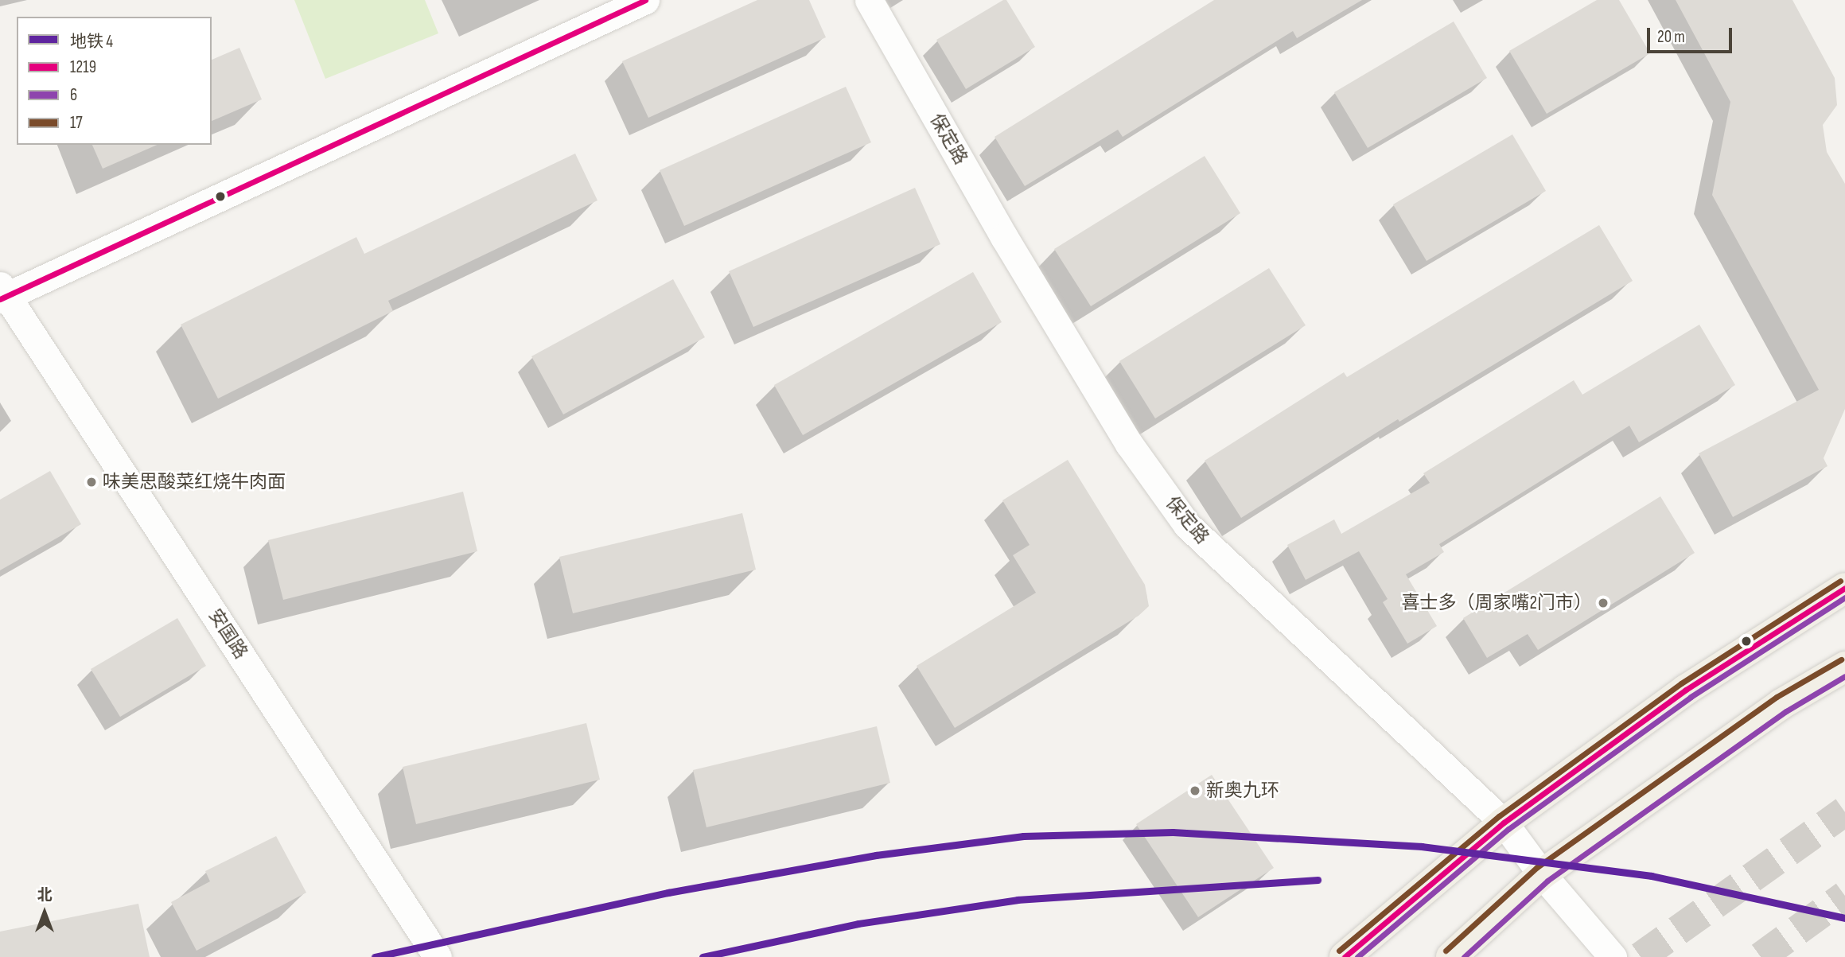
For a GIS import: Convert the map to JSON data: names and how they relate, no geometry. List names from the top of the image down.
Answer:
{
  "streets": {
    "street": ["保定路", "安国路"]
  },
  "places": ["味美思酸菜红烧牛肉面", "喜士多（周家嘴2门市）", "新奥九环"],
  "lines": [
    "transit line 1219",
    "transit line 17",
    "transit line 6",
    "metro line 4"
  ],
  "legend": [
    "地铁 4",
    "1219",
    "6",
    "17"
  ],
  "scale_bar": "20 m",
  "north": "top"
}
